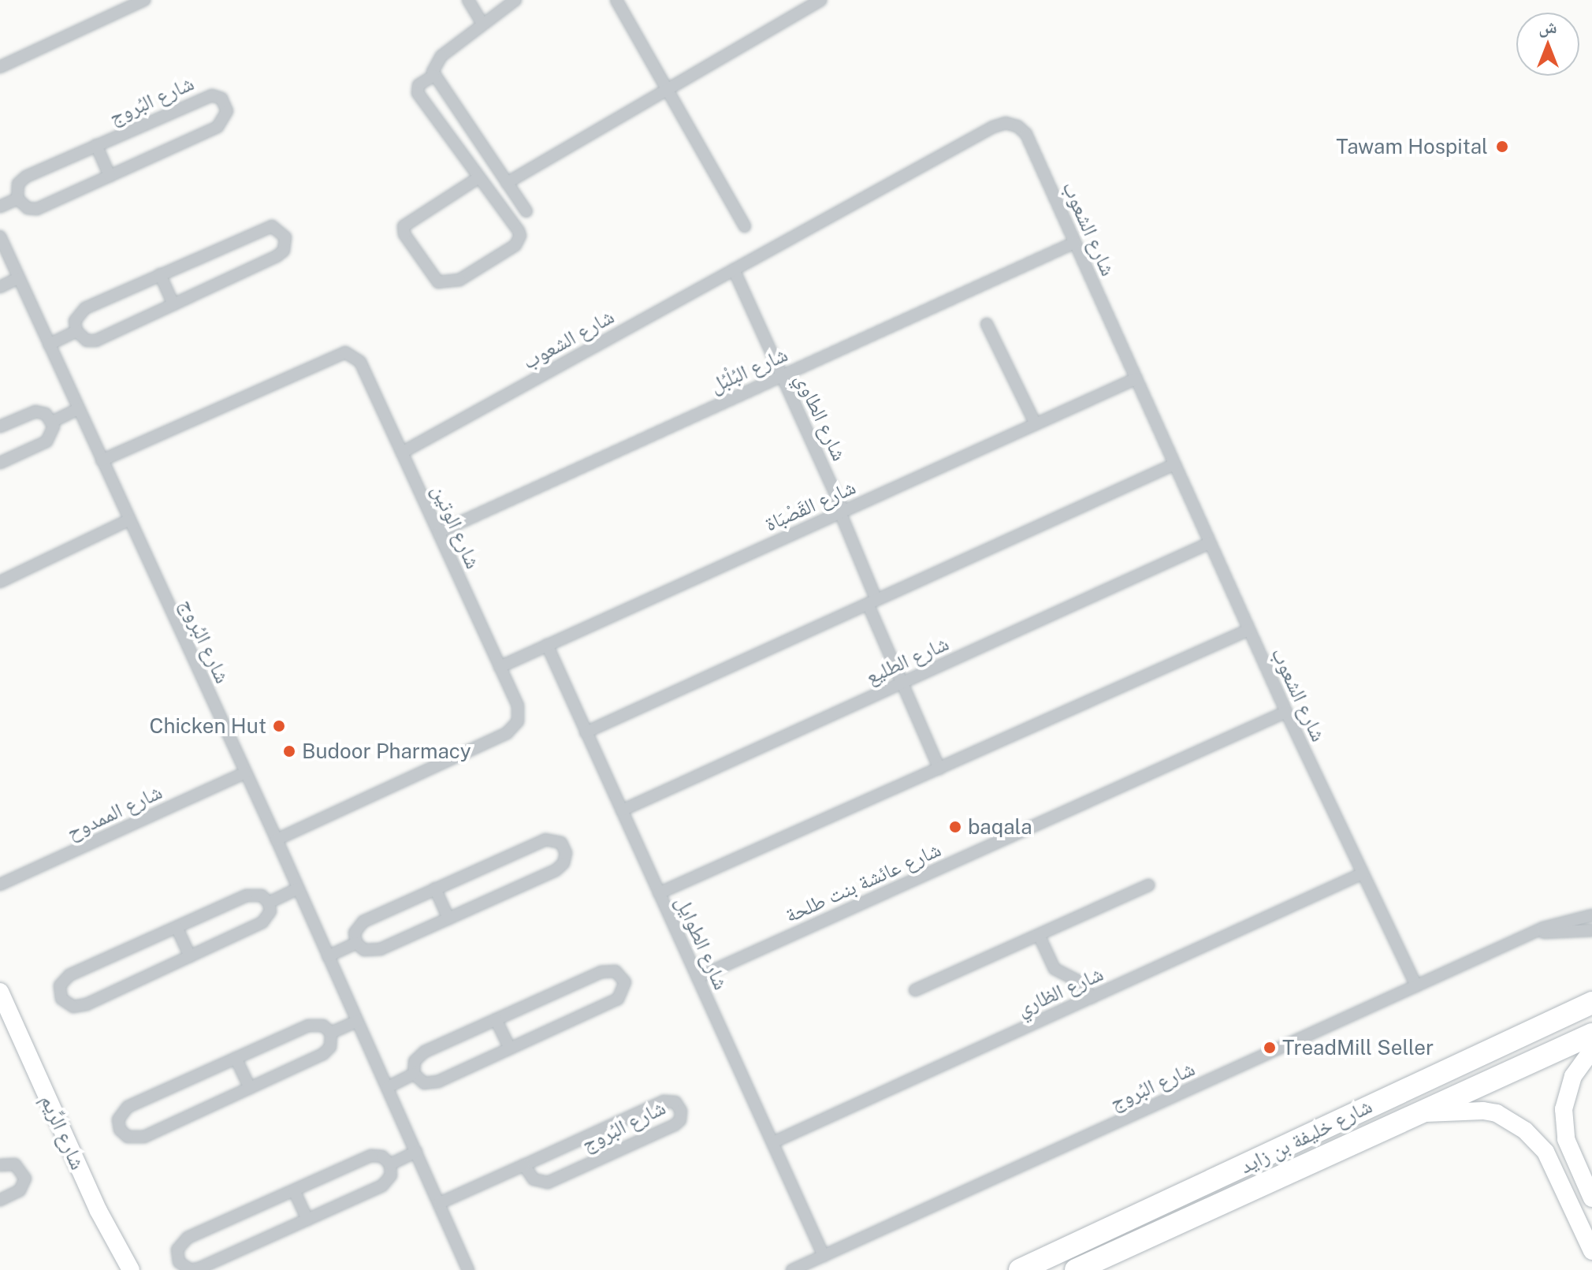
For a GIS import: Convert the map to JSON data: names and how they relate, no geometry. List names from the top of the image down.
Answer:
{
  "streets": {
    "highway": ["شارع خليفة بن زايد"],
    "street": [
      "شارع البُروج",
      "شارع الشعوب",
      "شارع البُلْبُل",
      "شارع الطاوي",
      "شارع القَصْبَاة",
      "شارع الوتين",
      "شارع الطليع",
      "شارع الممدوح",
      "شارع عائشة بنت طلحة",
      "شارع الطوايل",
      "شارع الظاري",
      "شارع الرِّيم"
    ]
  },
  "crossings": [
    ["شارع البُروج", "شارع الشعوب"],
    ["شارع البُروج", "شارع الوتين"],
    ["شارع البُروج", "شارع الممدوح"],
    ["شارع البُروج", "شارع الطوايل"],
    ["شارع الشعوب", "شارع البُلْبُل"],
    ["شارع الشعوب", "شارع الطاوي"],
    ["شارع الشعوب", "شارع القَصْبَاة"],
    ["شارع الشعوب", "شارع الوتين"],
    ["شارع الشعوب", "شارع الطليع"],
    ["شارع الشعوب", "شارع عائشة بنت طلحة"],
    ["شارع الشعوب", "شارع الظاري"],
    ["شارع البُلْبُل", "شارع الطاوي"],
    ["شارع البُلْبُل", "شارع الوتين"],
    ["شارع الطاوي", "شارع القَصْبَاة"],
    ["شارع الطاوي", "شارع الطليع"],
    ["شارع القَصْبَاة", "شارع الوتين"],
    ["شارع القَصْبَاة", "شارع الطوايل"],
    ["شارع الطليع", "شارع الطوايل"],
    ["شارع عائشة بنت طلحة", "شارع الطوايل"],
    ["شارع الطوايل", "شارع الظاري"]
  ],
  "places": [
    "Tawam Hospital",
    "Chicken Hut",
    "Budoor Pharmacy",
    "baqala",
    "TreadMill Seller"
  ],
  "north": "top"
}
